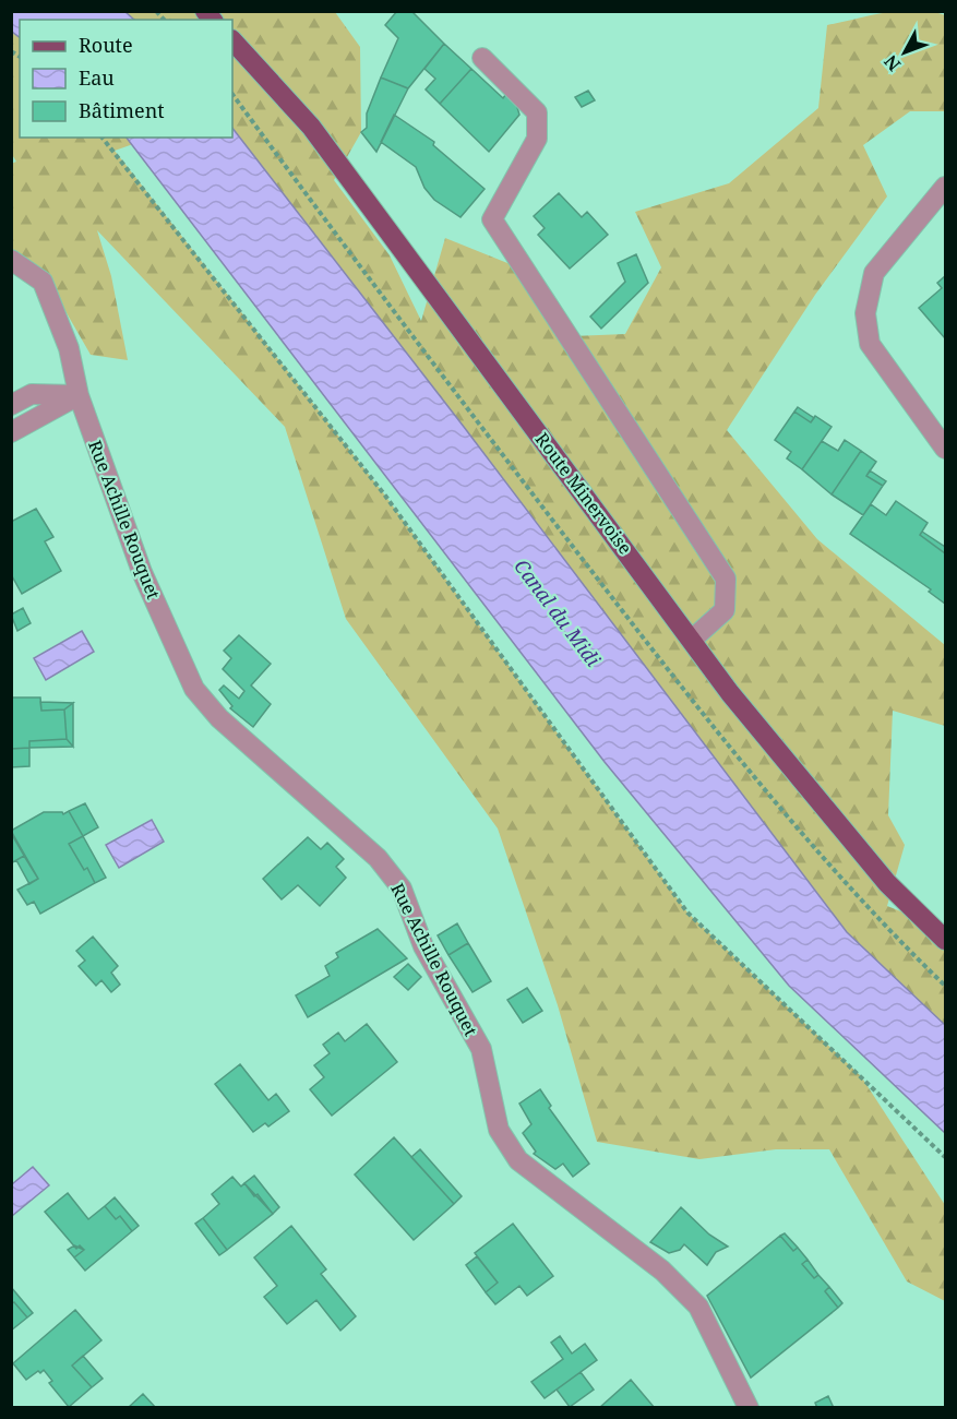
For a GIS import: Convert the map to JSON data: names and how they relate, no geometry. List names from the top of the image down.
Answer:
{
  "streets": {
    "main road": ["Route Minervoise"],
    "street": ["Rue Achille Rouquet"]
  },
  "water": ["Canal du Midi"],
  "legend": ["Route", "Eau", "Bâtiment"],
  "north": "bottom left"
}
